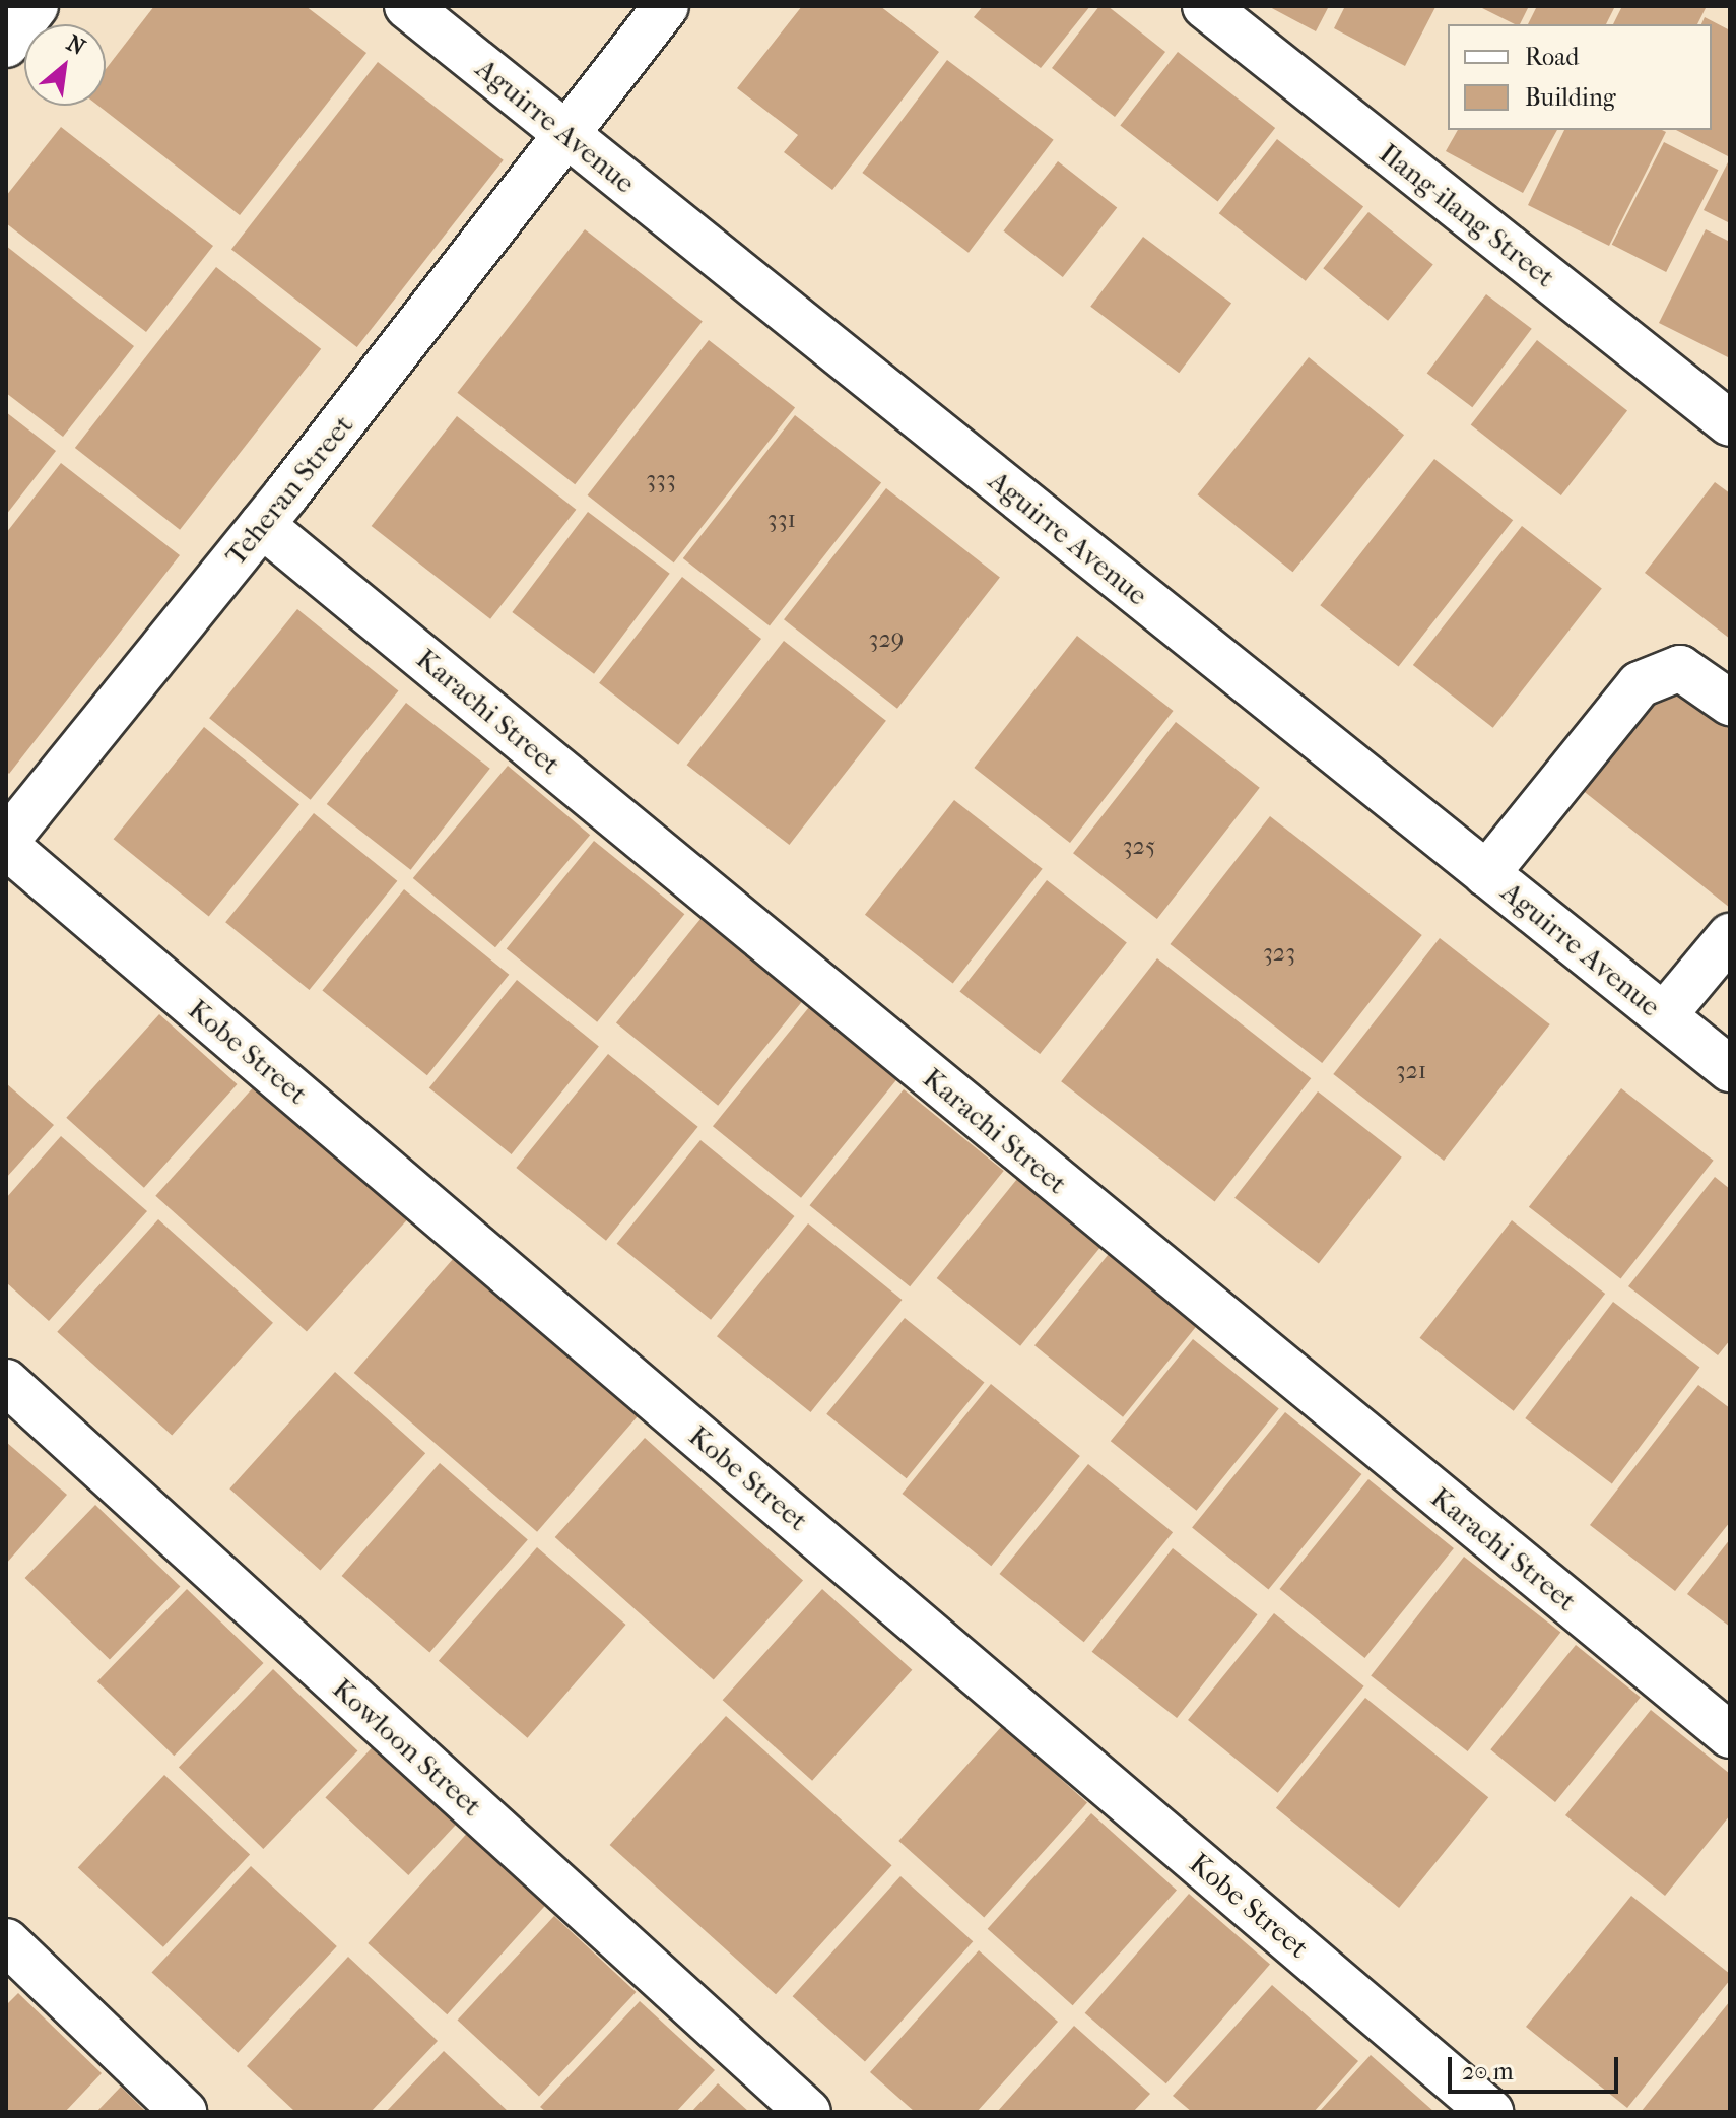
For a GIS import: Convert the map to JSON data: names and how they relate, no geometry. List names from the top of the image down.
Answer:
{
  "streets": {
    "street": [
      "Aguirre Avenue",
      "Ilang-ilang Street",
      "Teheran Street",
      "Karachi Street",
      "Kobe Street",
      "Kowloon Street"
    ]
  },
  "crossings": [
    ["Aguirre Avenue", "Teheran Street"],
    ["Teheran Street", "Karachi Street"],
    ["Teheran Street", "Kobe Street"]
  ],
  "house_numbers": [
    "333",
    "331",
    "329",
    "325",
    "323",
    "321"
  ],
  "legend": ["Road", "Building"],
  "scale_bar": "20 m",
  "north": "top right"
}
